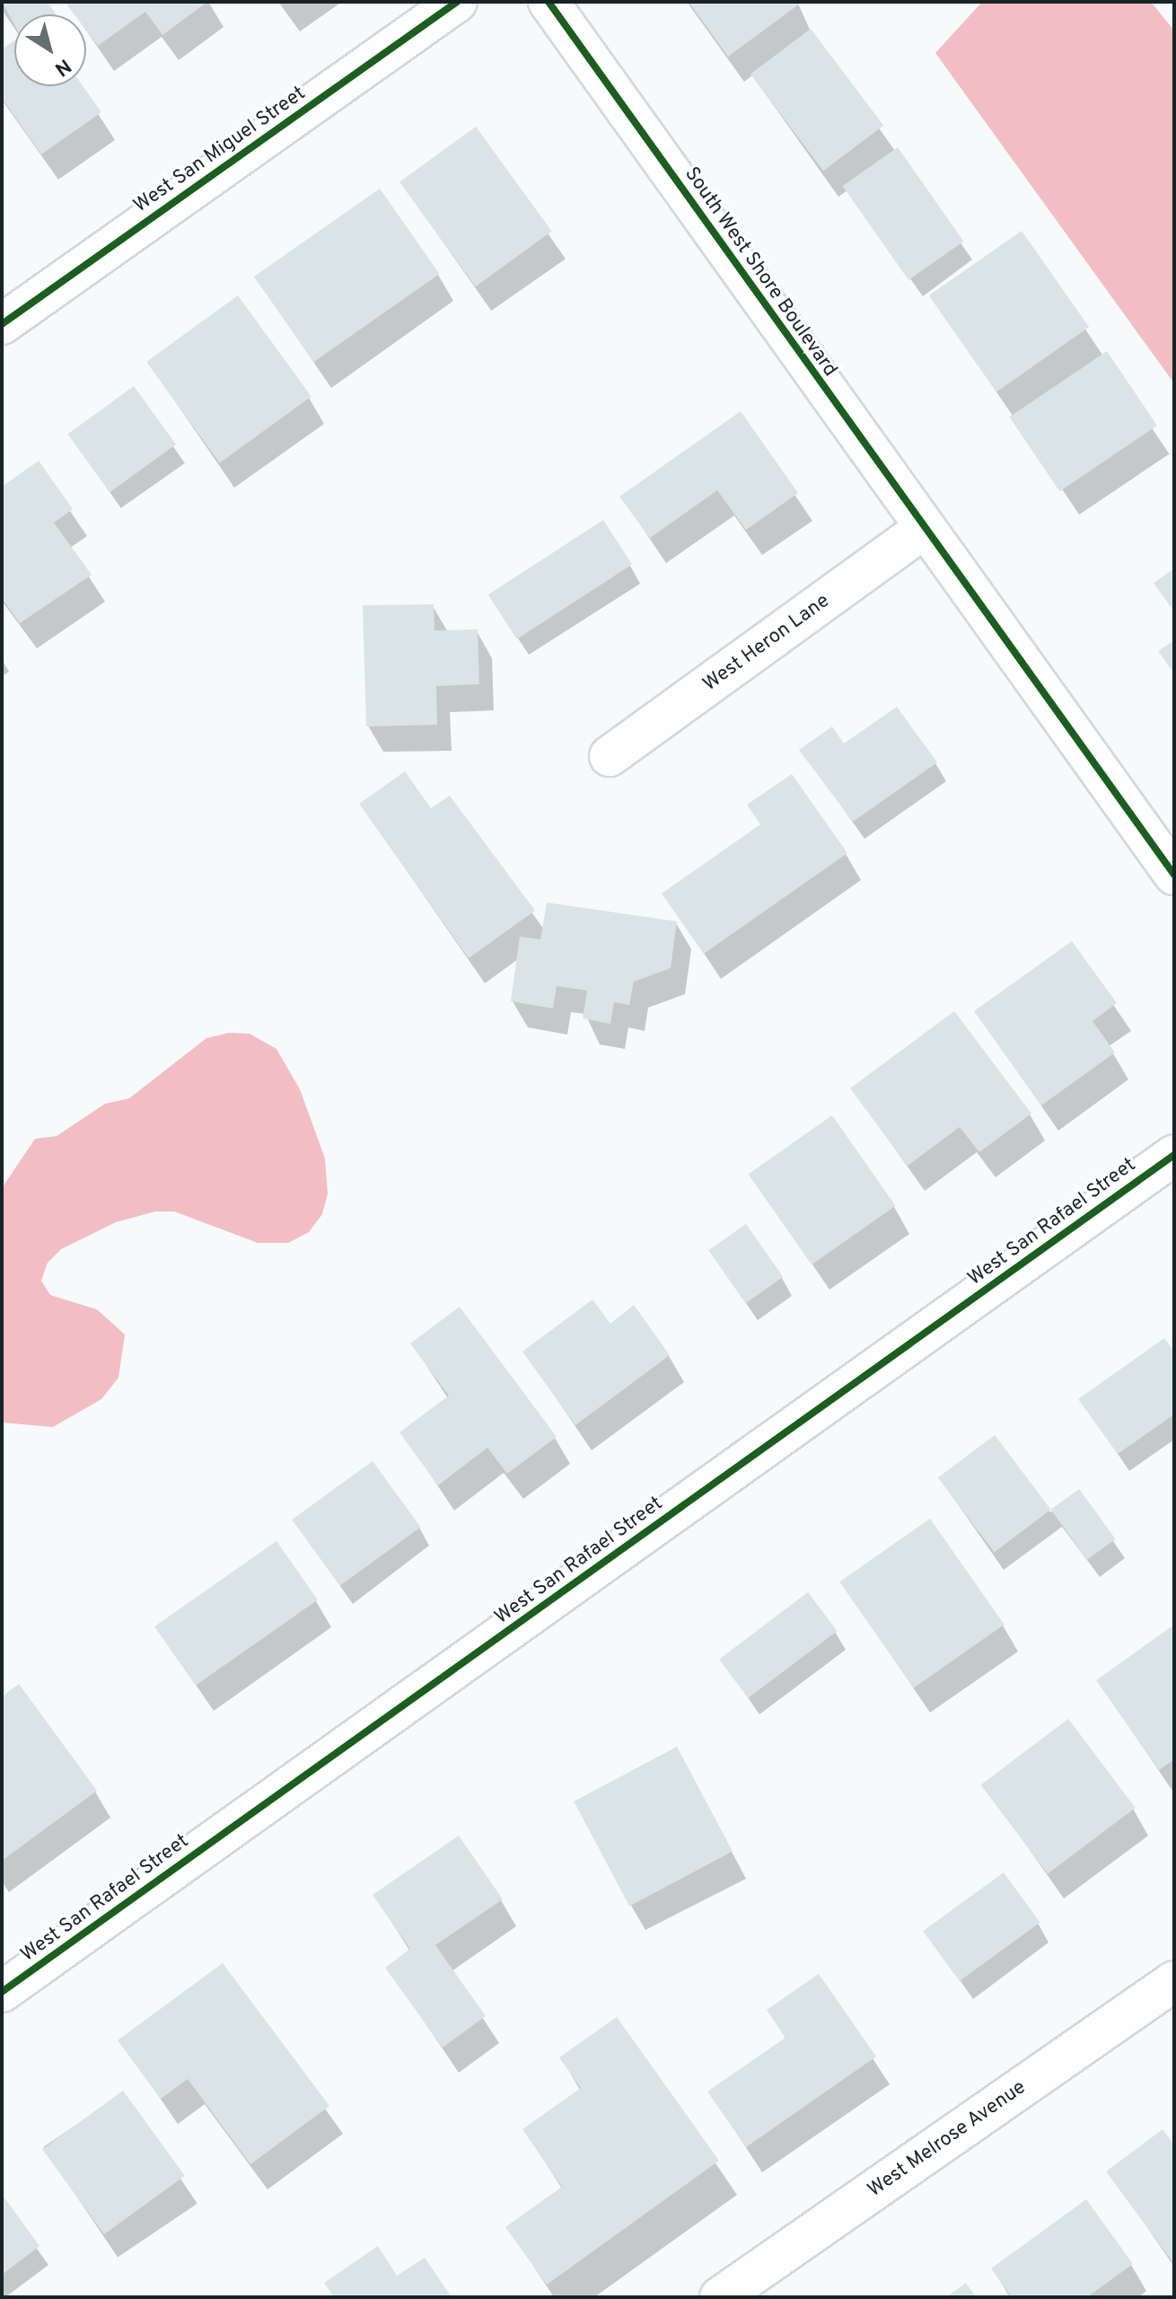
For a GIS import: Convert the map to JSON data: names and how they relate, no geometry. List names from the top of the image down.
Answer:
{
  "streets": {
    "street": [
      "West San Miguel Street",
      "South West Shore Boulevard",
      "West Heron Lane",
      "West San Rafael Street",
      "West Melrose Avenue"
    ]
  },
  "crossings": [
    ["South West Shore Boulevard", "West Heron Lane"]
  ],
  "north": "bottom right"
}
